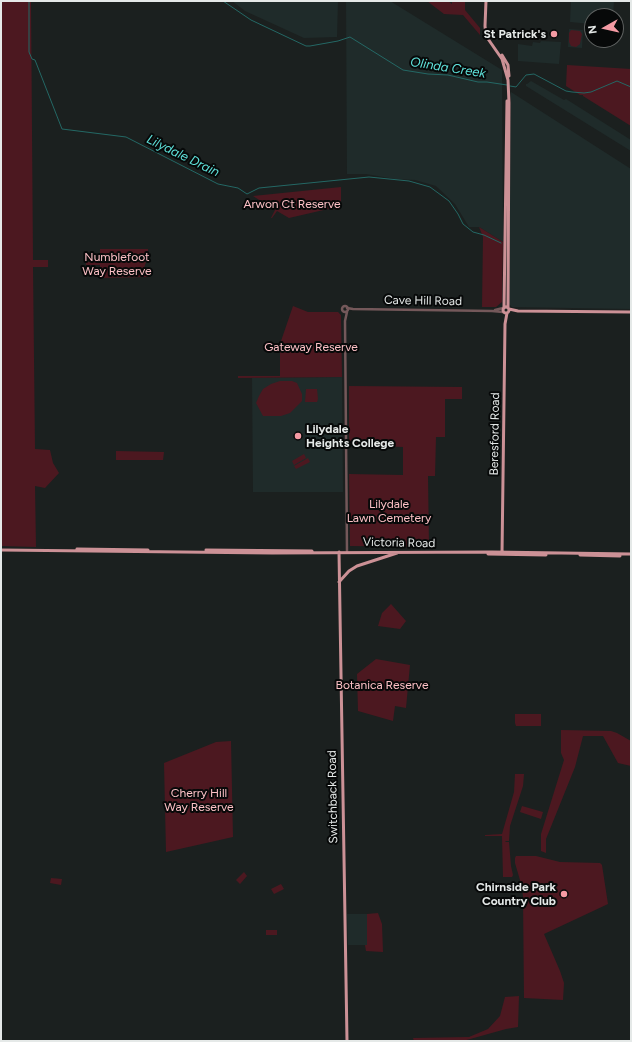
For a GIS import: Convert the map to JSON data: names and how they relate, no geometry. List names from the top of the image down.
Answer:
{
  "streets": {
    "main road": [
      "Cave Hill Road",
      "Beresford Road",
      "Victoria Road",
      "Switchback Road"
    ]
  },
  "crossings": [
    ["Cave Hill Road", "Beresford Road"],
    ["Cave Hill Road", "Victoria Road"],
    ["Beresford Road", "Victoria Road"],
    ["Victoria Road", "Switchback Road"]
  ],
  "water": ["Olinda Creek", "Lilydale Drain"],
  "parks": [
    "Arwon Ct Reserve",
    "Numblefoot Way Reserve",
    "Gateway Reserve",
    "Lilydale Lawn Cemetery",
    "Botanica Reserve",
    "Cherry Hill Way Reserve"
  ],
  "places": ["St Patrick's", "Lilydale Heights College", "Chirnside Park Country Club"],
  "north": "left"
}
